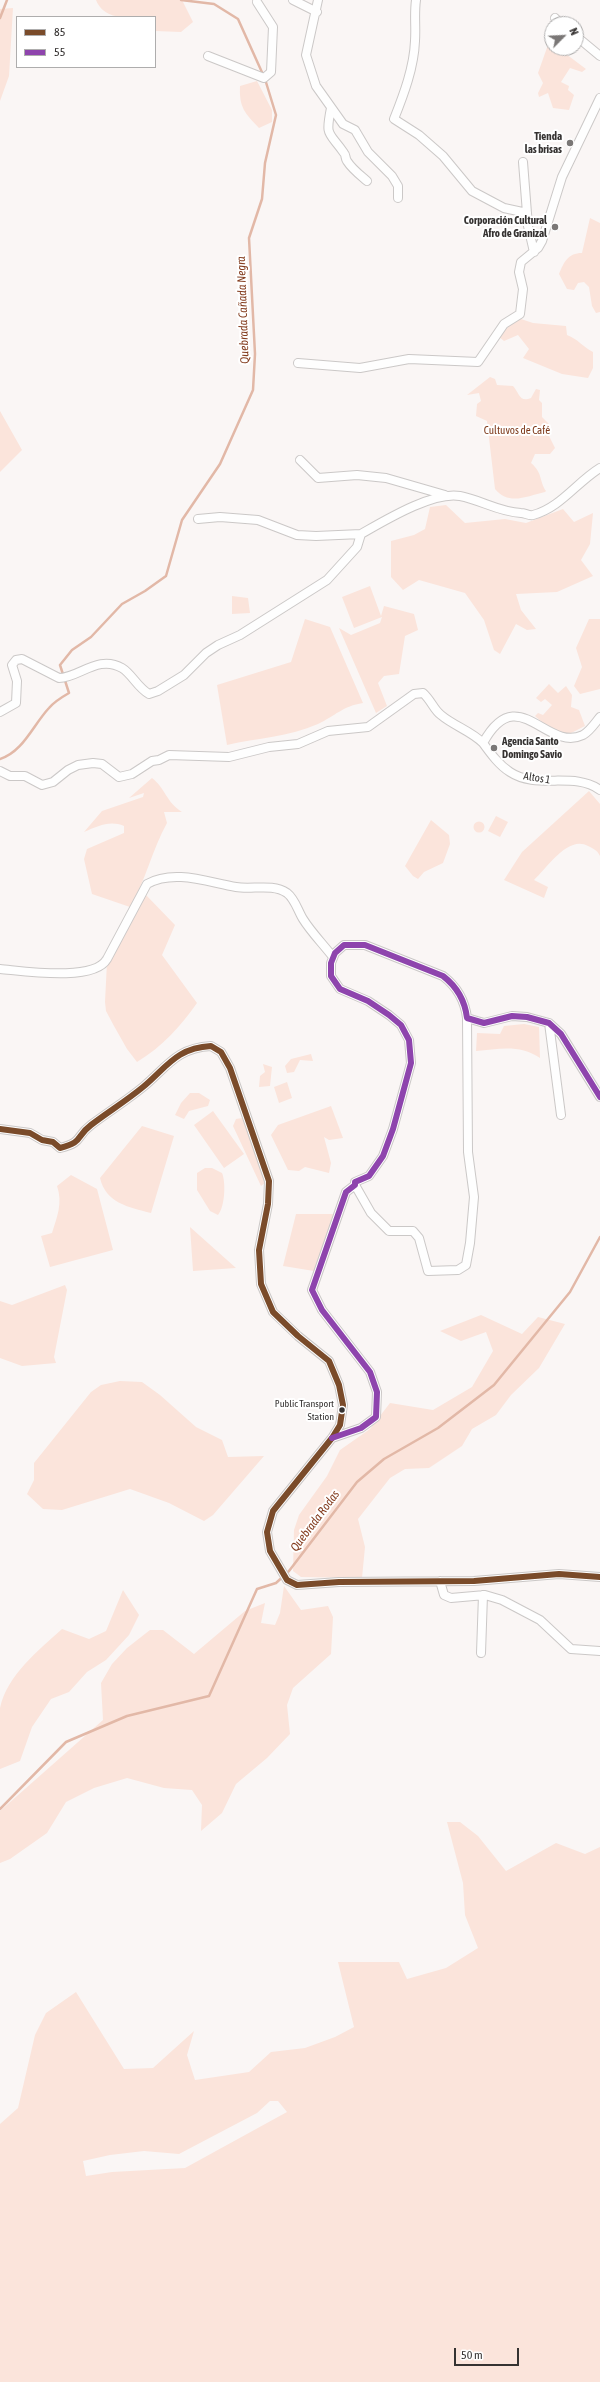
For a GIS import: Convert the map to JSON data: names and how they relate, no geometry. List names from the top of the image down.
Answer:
{
  "streets": {
    "street": ["Altos 1"]
  },
  "water": ["Quebrada Cañada Negra", "Quebrada Rodas"],
  "parks": ["Cultuvos de Café"],
  "places": [
    "Tienda las brisas",
    "Corporación Cultural Afro de Granizal",
    "Agencia Santo Domingo Savio",
    "Public Transport Station"
  ],
  "lines": ["transit line 55", "transit line 85"],
  "legend": ["85", "55"],
  "scale_bar": "50 m",
  "north": "top right"
}
